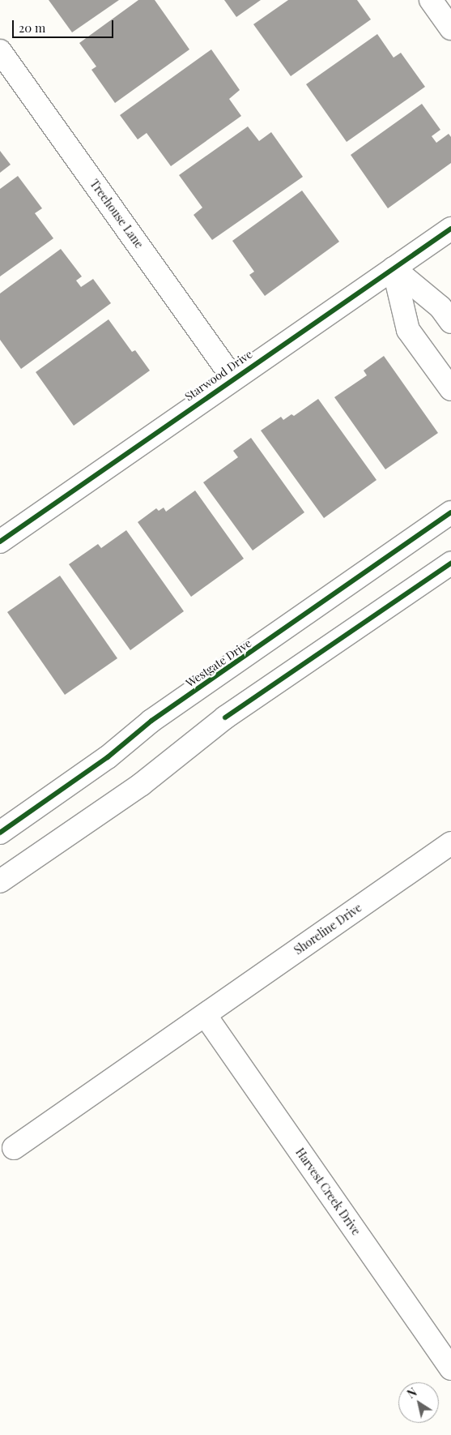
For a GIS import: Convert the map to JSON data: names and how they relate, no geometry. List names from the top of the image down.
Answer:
{
  "streets": {
    "street": [
      "Treehouse Lane",
      "Starwood Drive",
      "Westgate Drive",
      "Shoreline Drive",
      "Harvest Creek Drive"
    ]
  },
  "crossings": [
    ["Treehouse Lane", "Starwood Drive"],
    ["Shoreline Drive", "Harvest Creek Drive"]
  ],
  "scale_bar": "20 m",
  "north": "top left"
}
